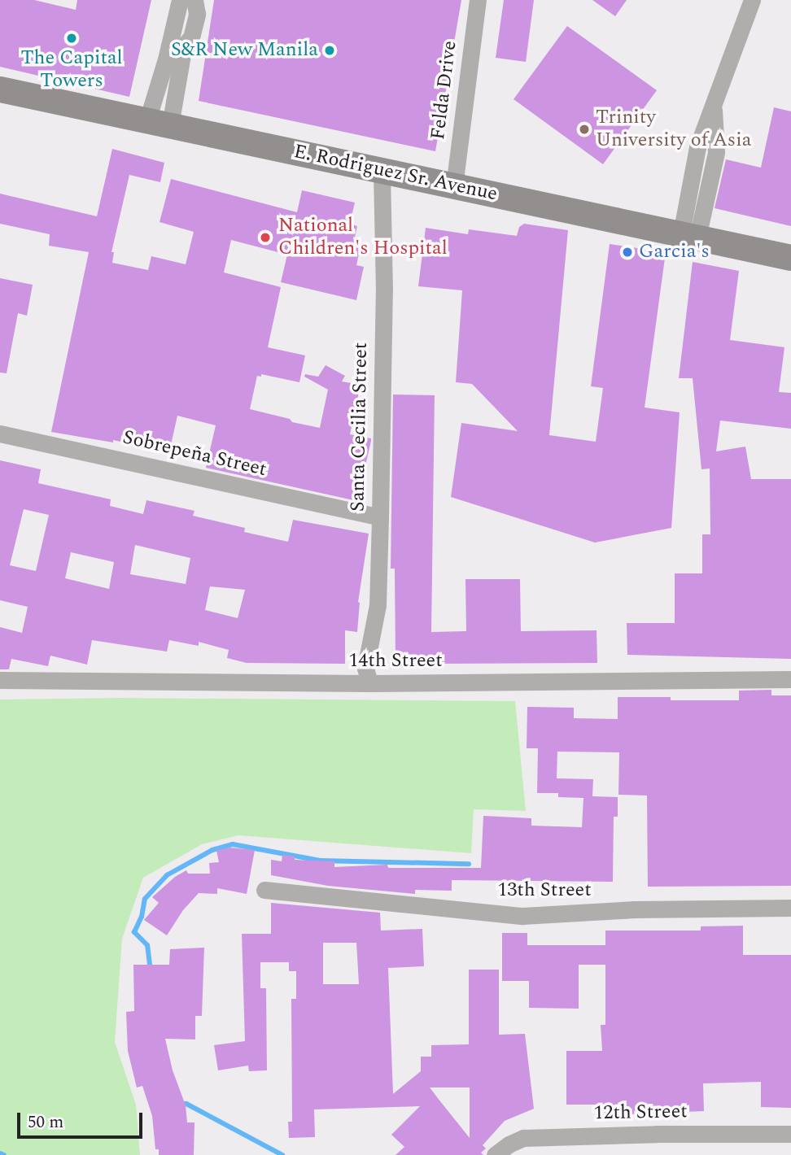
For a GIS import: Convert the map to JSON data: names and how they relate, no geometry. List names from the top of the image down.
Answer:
{
  "streets": {
    "main road": ["E. Rodriguez Sr. Avenue"],
    "street": [
      "Felda Drive",
      "Santa Cecilia Street",
      "Sobrepeña Street",
      "14th Street",
      "13th Street",
      "12th Street"
    ]
  },
  "crossings": [
    ["Felda Drive", "E. Rodriguez Sr. Avenue"],
    ["E. Rodriguez Sr. Avenue", "Santa Cecilia Street"],
    ["Santa Cecilia Street", "Sobrepeña Street"],
    ["Santa Cecilia Street", "14th Street"]
  ],
  "places": [
    "The Capital Towers",
    "S&R New Manila",
    "Trinity University of Asia",
    "National Children's Hospital",
    "Garcia's"
  ],
  "scale_bar": "50 m"
}
